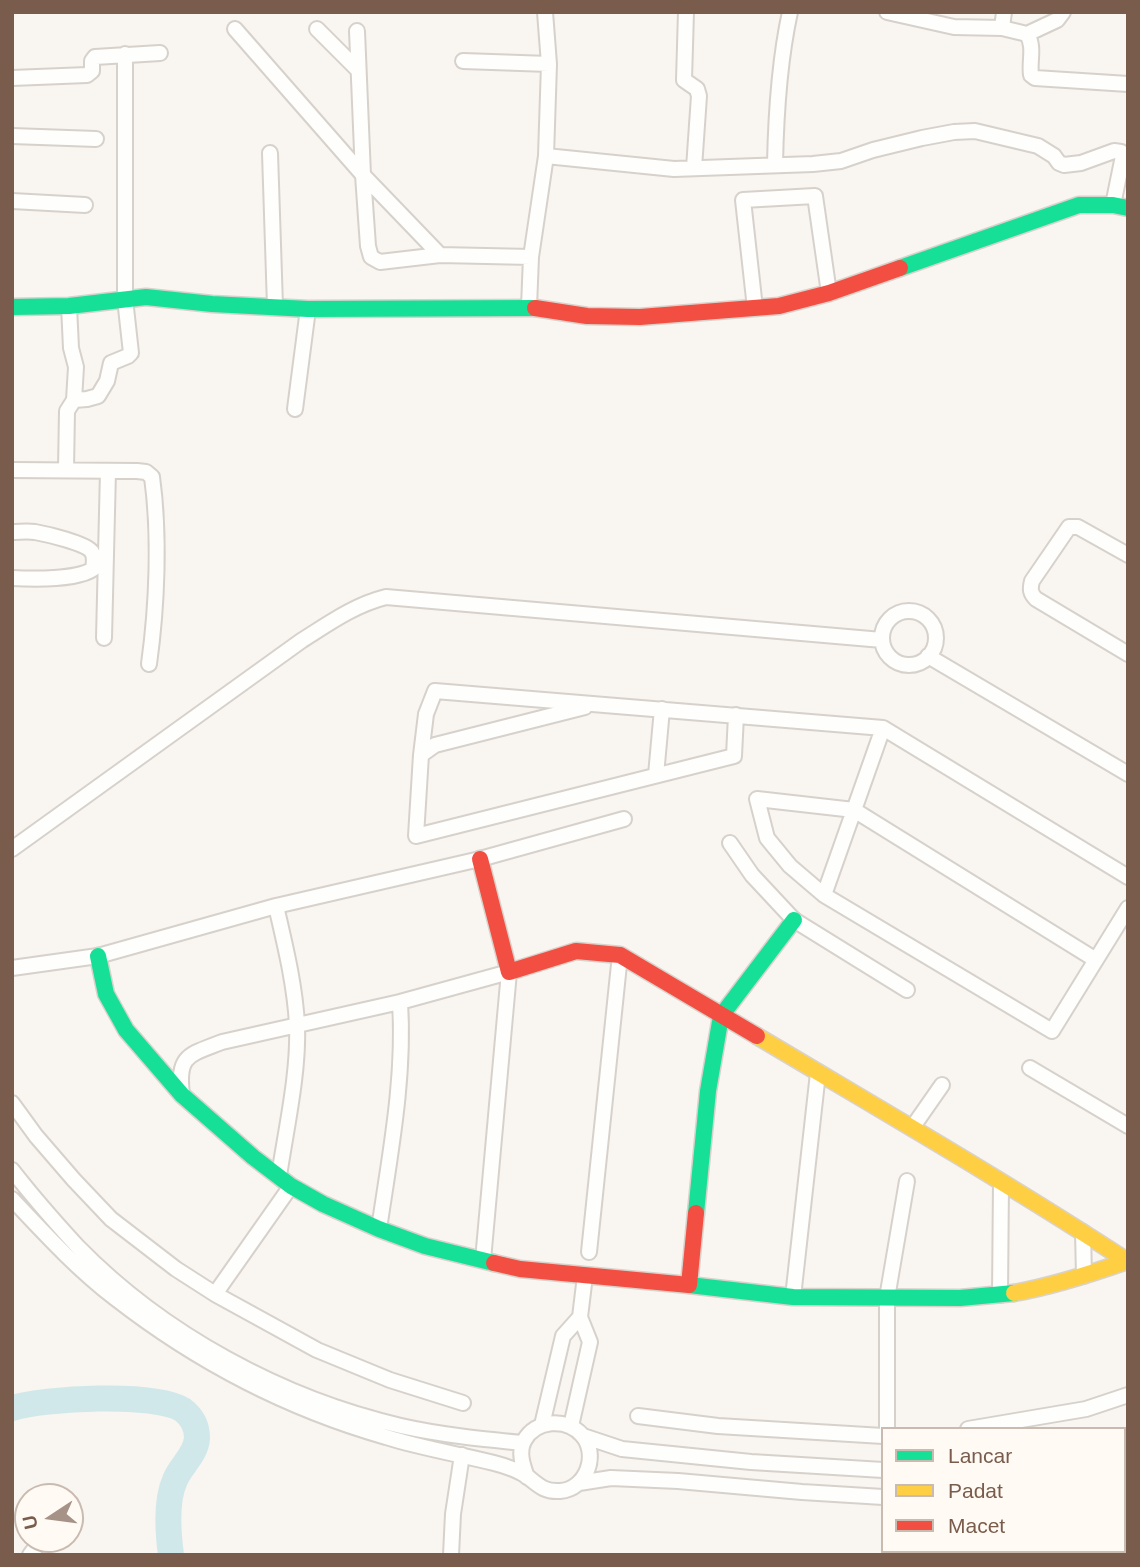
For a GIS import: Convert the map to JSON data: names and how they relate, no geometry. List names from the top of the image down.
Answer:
{
  "legend": ["Lancar", "Padat", "Macet"],
  "north": "left"
}
